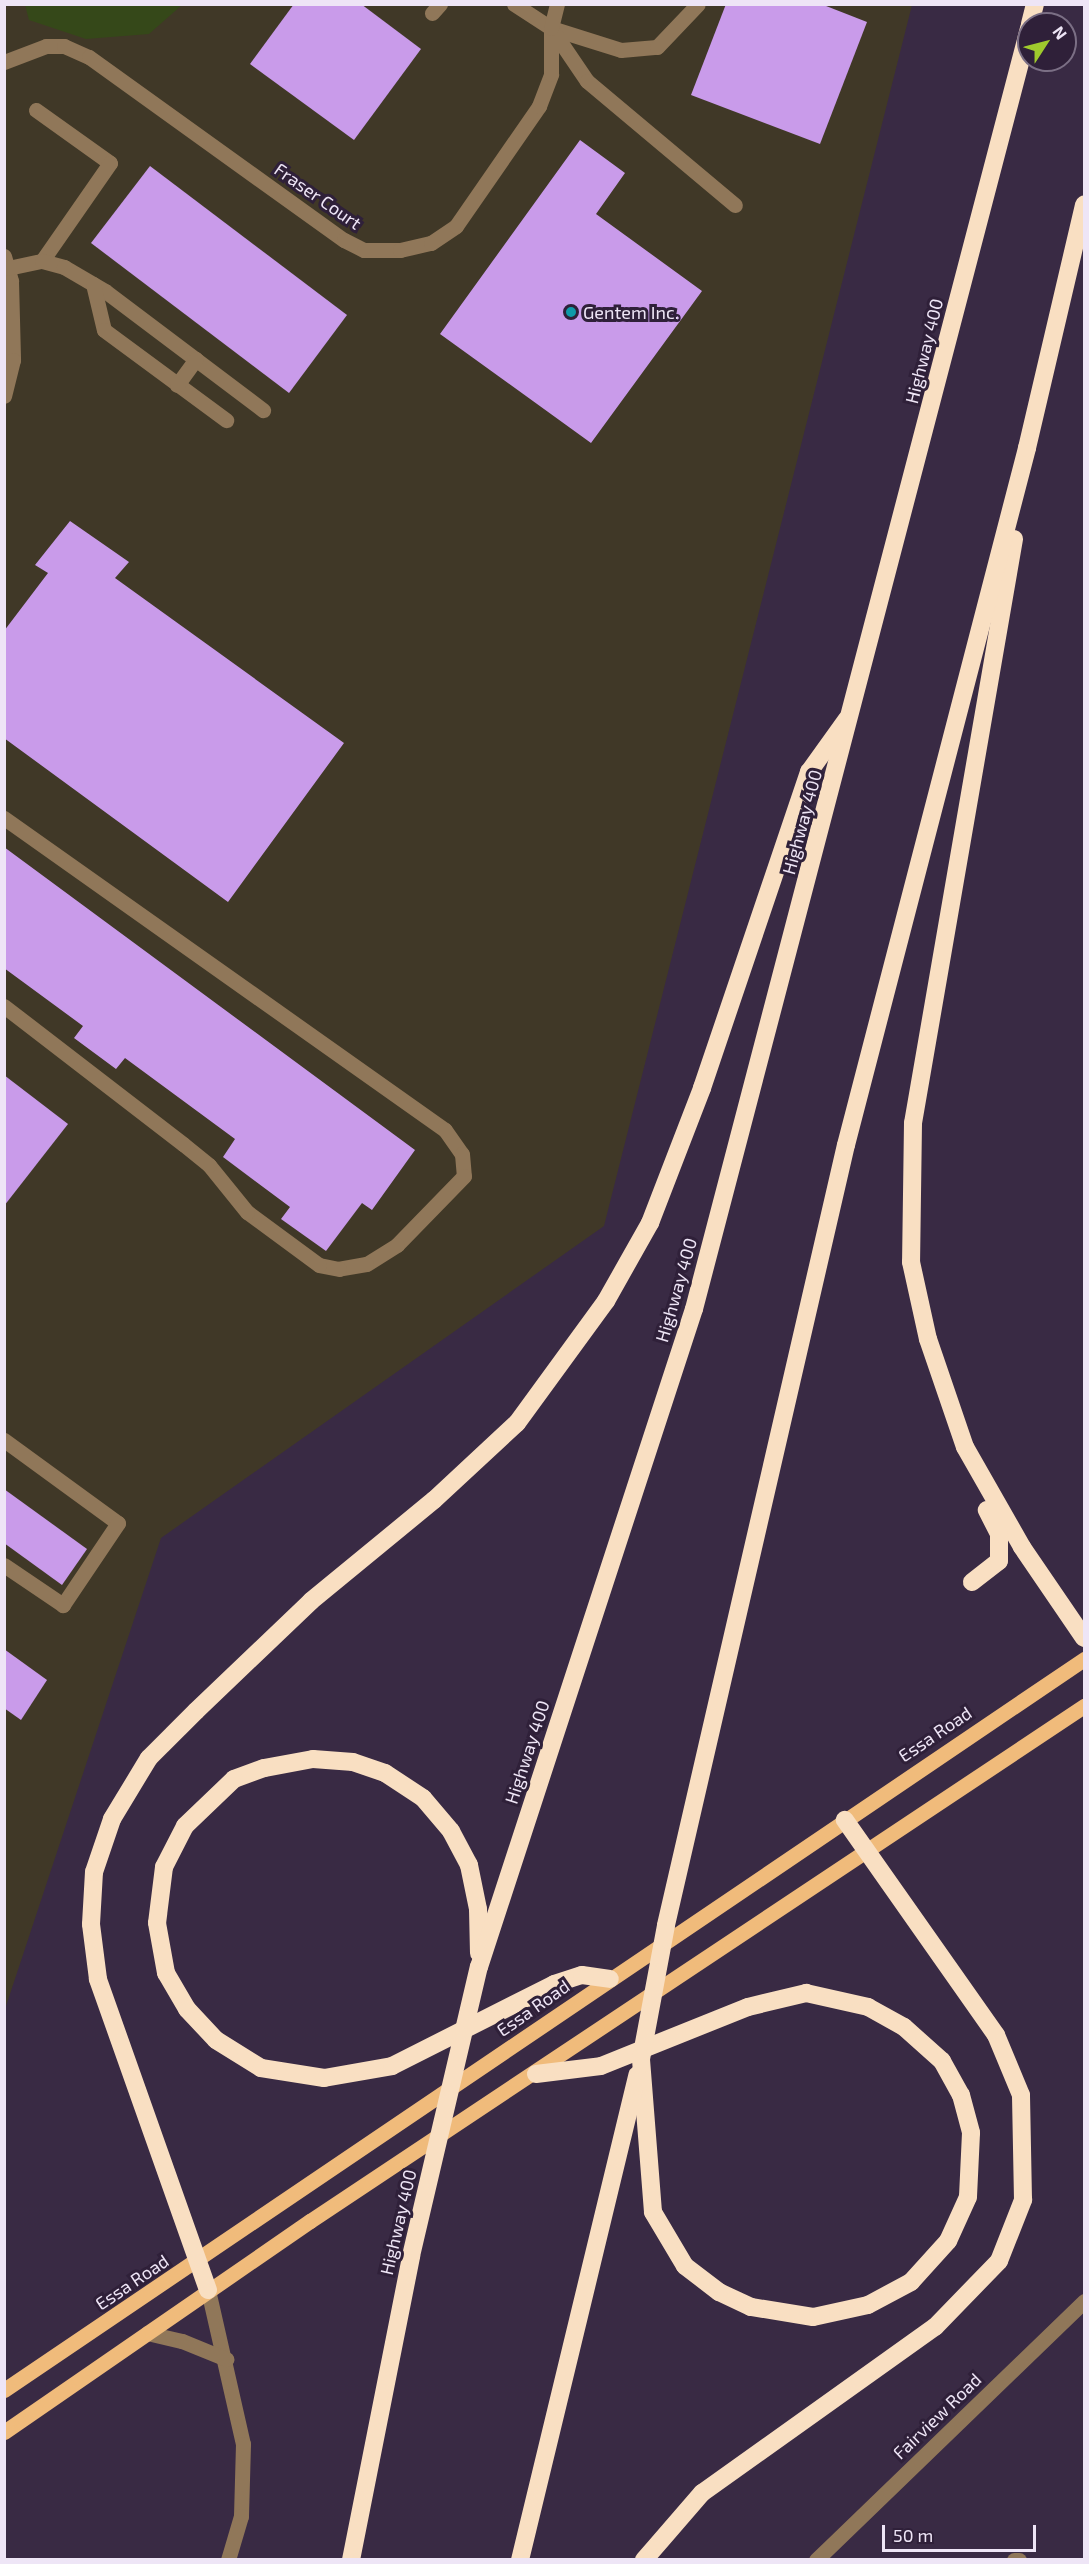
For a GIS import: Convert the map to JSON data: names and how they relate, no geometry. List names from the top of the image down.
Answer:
{
  "streets": {
    "highway": ["Highway 400"],
    "main road": ["Essa Road"],
    "street": ["Fraser Court", "Fairview Road"]
  },
  "places": ["Gentem Inc."],
  "scale_bar": "50 m",
  "north": "top right"
}
